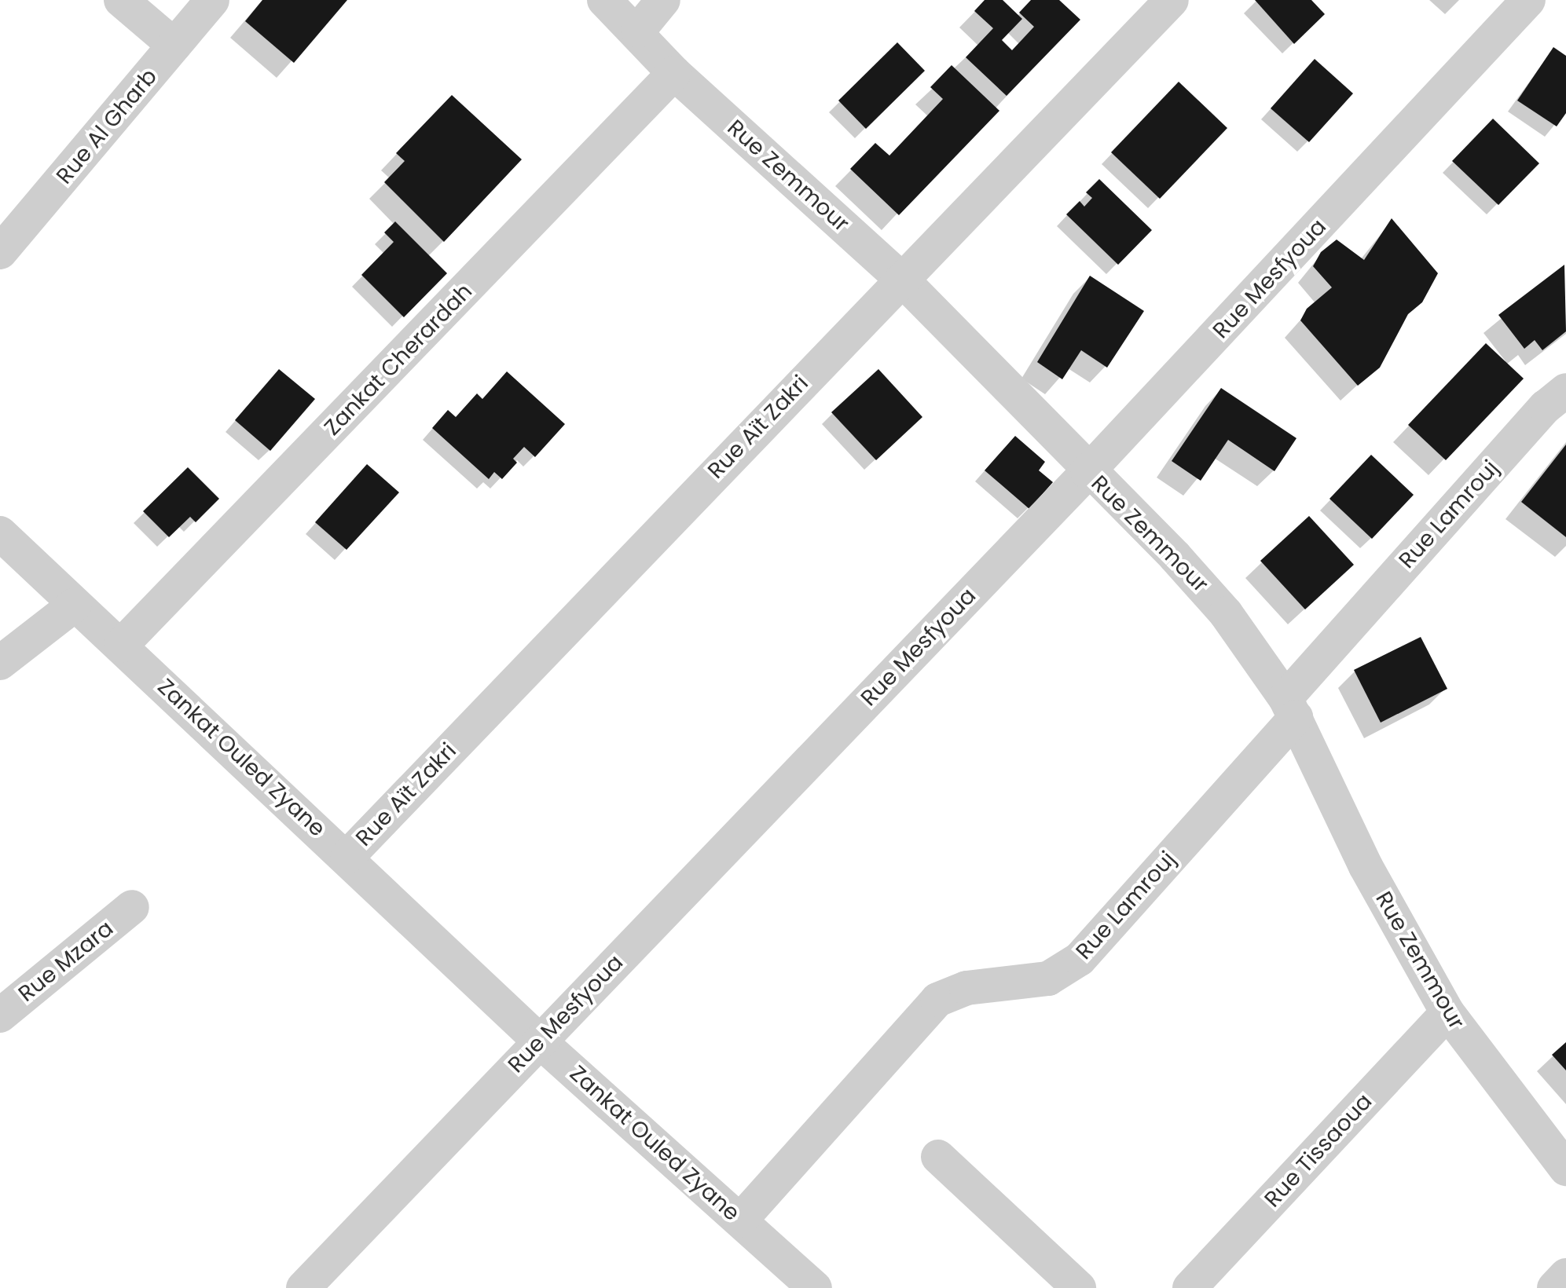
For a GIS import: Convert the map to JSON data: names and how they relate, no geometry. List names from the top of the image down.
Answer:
{
  "streets": {
    "street": [
      "Rue Al Gharb",
      "Rue Zemmour",
      "Rue Mesfyoua",
      "Zankat Cherardah",
      "Rue Aït Zakri",
      "Rue Lamrouj",
      "Zankat Ouled Zyane",
      "Rue Mzara",
      "Rue Tissaoua"
    ]
  },
  "crossings": [
    ["Rue Zemmour", "Rue Mesfyoua"],
    ["Rue Zemmour", "Zankat Cherardah"],
    ["Rue Zemmour", "Rue Aït Zakri"],
    ["Rue Zemmour", "Rue Lamrouj"],
    ["Rue Zemmour", "Rue Tissaoua"],
    ["Rue Mesfyoua", "Zankat Ouled Zyane"],
    ["Zankat Cherardah", "Zankat Ouled Zyane"],
    ["Rue Aït Zakri", "Zankat Ouled Zyane"],
    ["Rue Lamrouj", "Zankat Ouled Zyane"]
  ]
}
